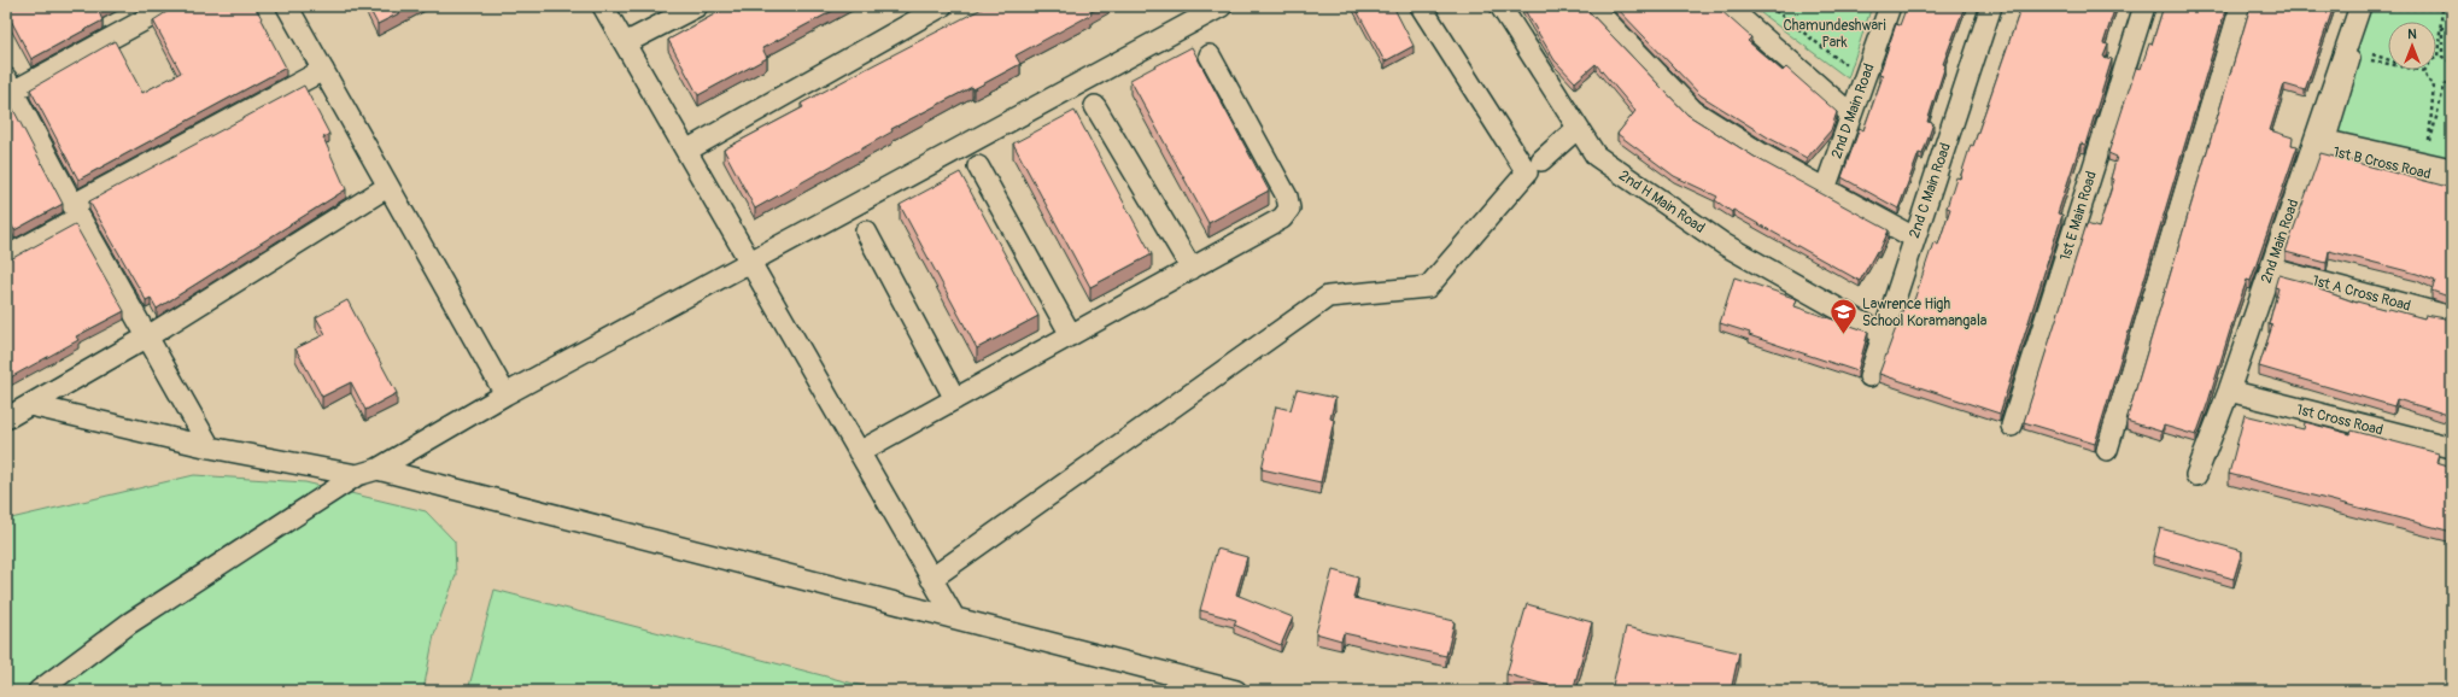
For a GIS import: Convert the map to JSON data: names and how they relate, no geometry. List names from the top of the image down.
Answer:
{
  "streets": {
    "street": [
      "2nd D Main Road",
      "1st B Cross Road",
      "2nd C Main Road",
      "2nd H Main Road",
      "1st E Main Road",
      "2nd Main Road",
      "1st A Cross Road",
      "1st Cross Road"
    ]
  },
  "crossings": [
    ["1st B Cross Road", "2nd Main Road"],
    ["2nd C Main Road", "2nd H Main Road"],
    ["2nd Main Road", "1st A Cross Road"],
    ["2nd Main Road", "1st Cross Road"]
  ],
  "parks": ["Chamundeshwari Park"],
  "places": {
    "school or university": ["Lawrence High School Koramangala"]
  },
  "north": "top"
}
